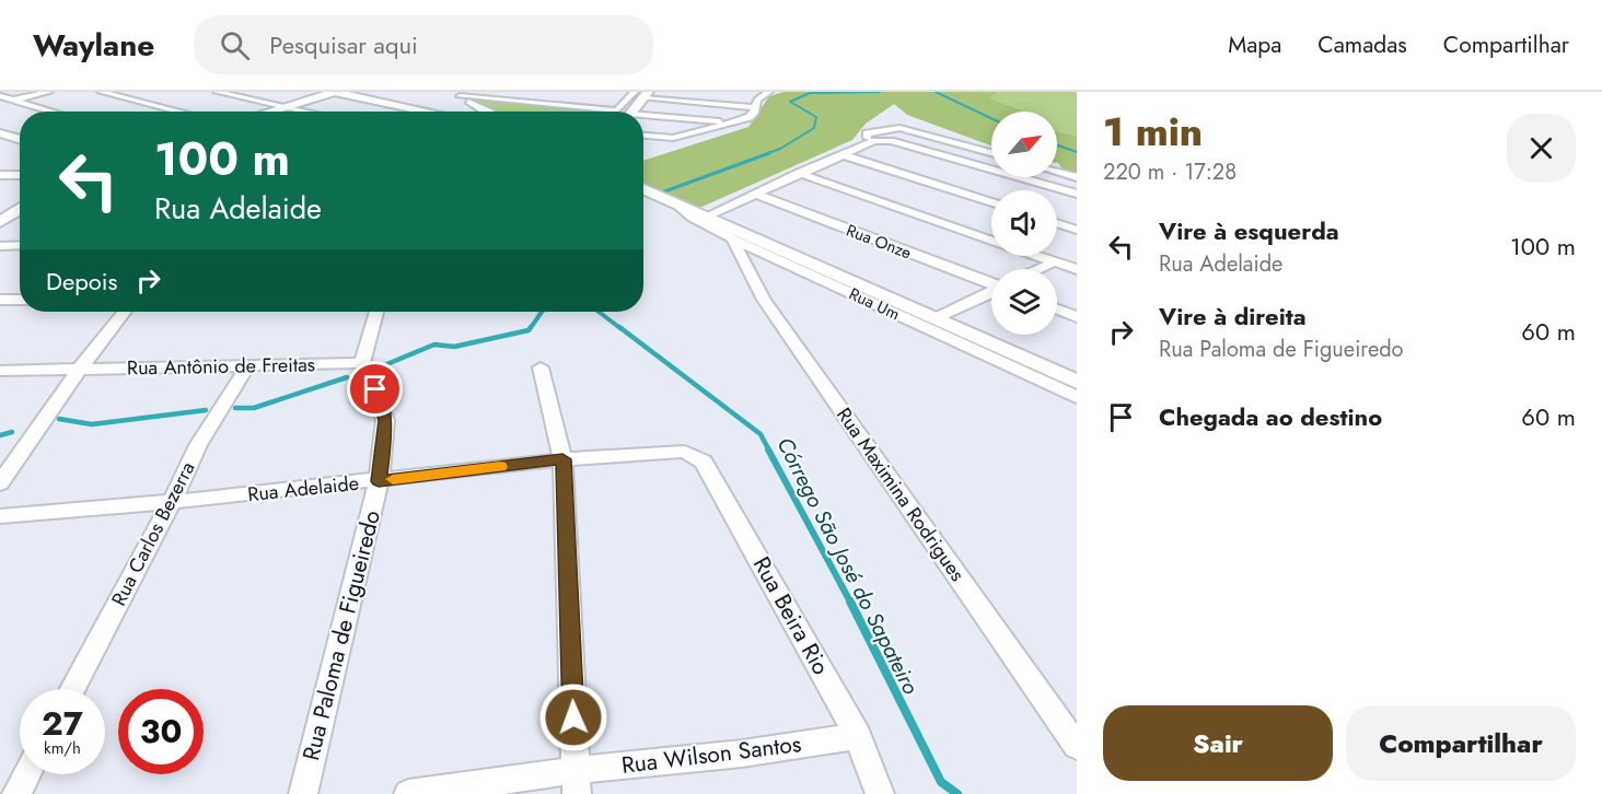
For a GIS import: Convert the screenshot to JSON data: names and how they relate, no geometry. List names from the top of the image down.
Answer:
{
  "streets": {
    "street": [
      "Rua Onze",
      "Rua Um",
      "Rua Antônio de Freitas",
      "Rua Adelaide",
      "Rua Maximina Rodrigues",
      "Rua Carlos Bezerra",
      "Rua Beira Rio",
      "Rua Paloma de Figueiredo",
      "Rua Wilson Santos"
    ]
  },
  "crossings": [
    ["Rua Um", "Rua Maximina Rodrigues"],
    ["Rua Antônio de Freitas", "Rua Carlos Bezerra"],
    ["Rua Antônio de Freitas", "Rua Paloma de Figueiredo"],
    ["Rua Adelaide", "Rua Carlos Bezerra"],
    ["Rua Adelaide", "Rua Beira Rio"],
    ["Rua Adelaide", "Rua Paloma de Figueiredo"],
    ["Rua Beira Rio", "Rua Wilson Santos"]
  ],
  "water": ["Córrego São José do Sapateiro"],
  "north": "top right",
  "page": {
    "header": "Waylane",
    "search": "Pesquisar aqui",
    "nav": ["Mapa", "Camadas", "Compartilhar"],
    "heading": ["1 min", "220 m · 17:28"],
    "turn": ["100 m", "Rua Adelaide"],
    "list": [
      {
        "name": "Vire à esquerda",
        "note": "Rua Adelaide",
        "value": "100 m"
      },
      {
        "name": "Vire à direita",
        "note": "Rua Paloma de Figueiredo",
        "value": "60 m"
      },
      {
        "name": "Chegada ao destino",
        "value": "60 m"
      }
    ],
    "then": "Depois",
    "speed": "27 km/h",
    "limit": "30",
    "buttons": ["Sair", "Compartilhar"]
  }
}
